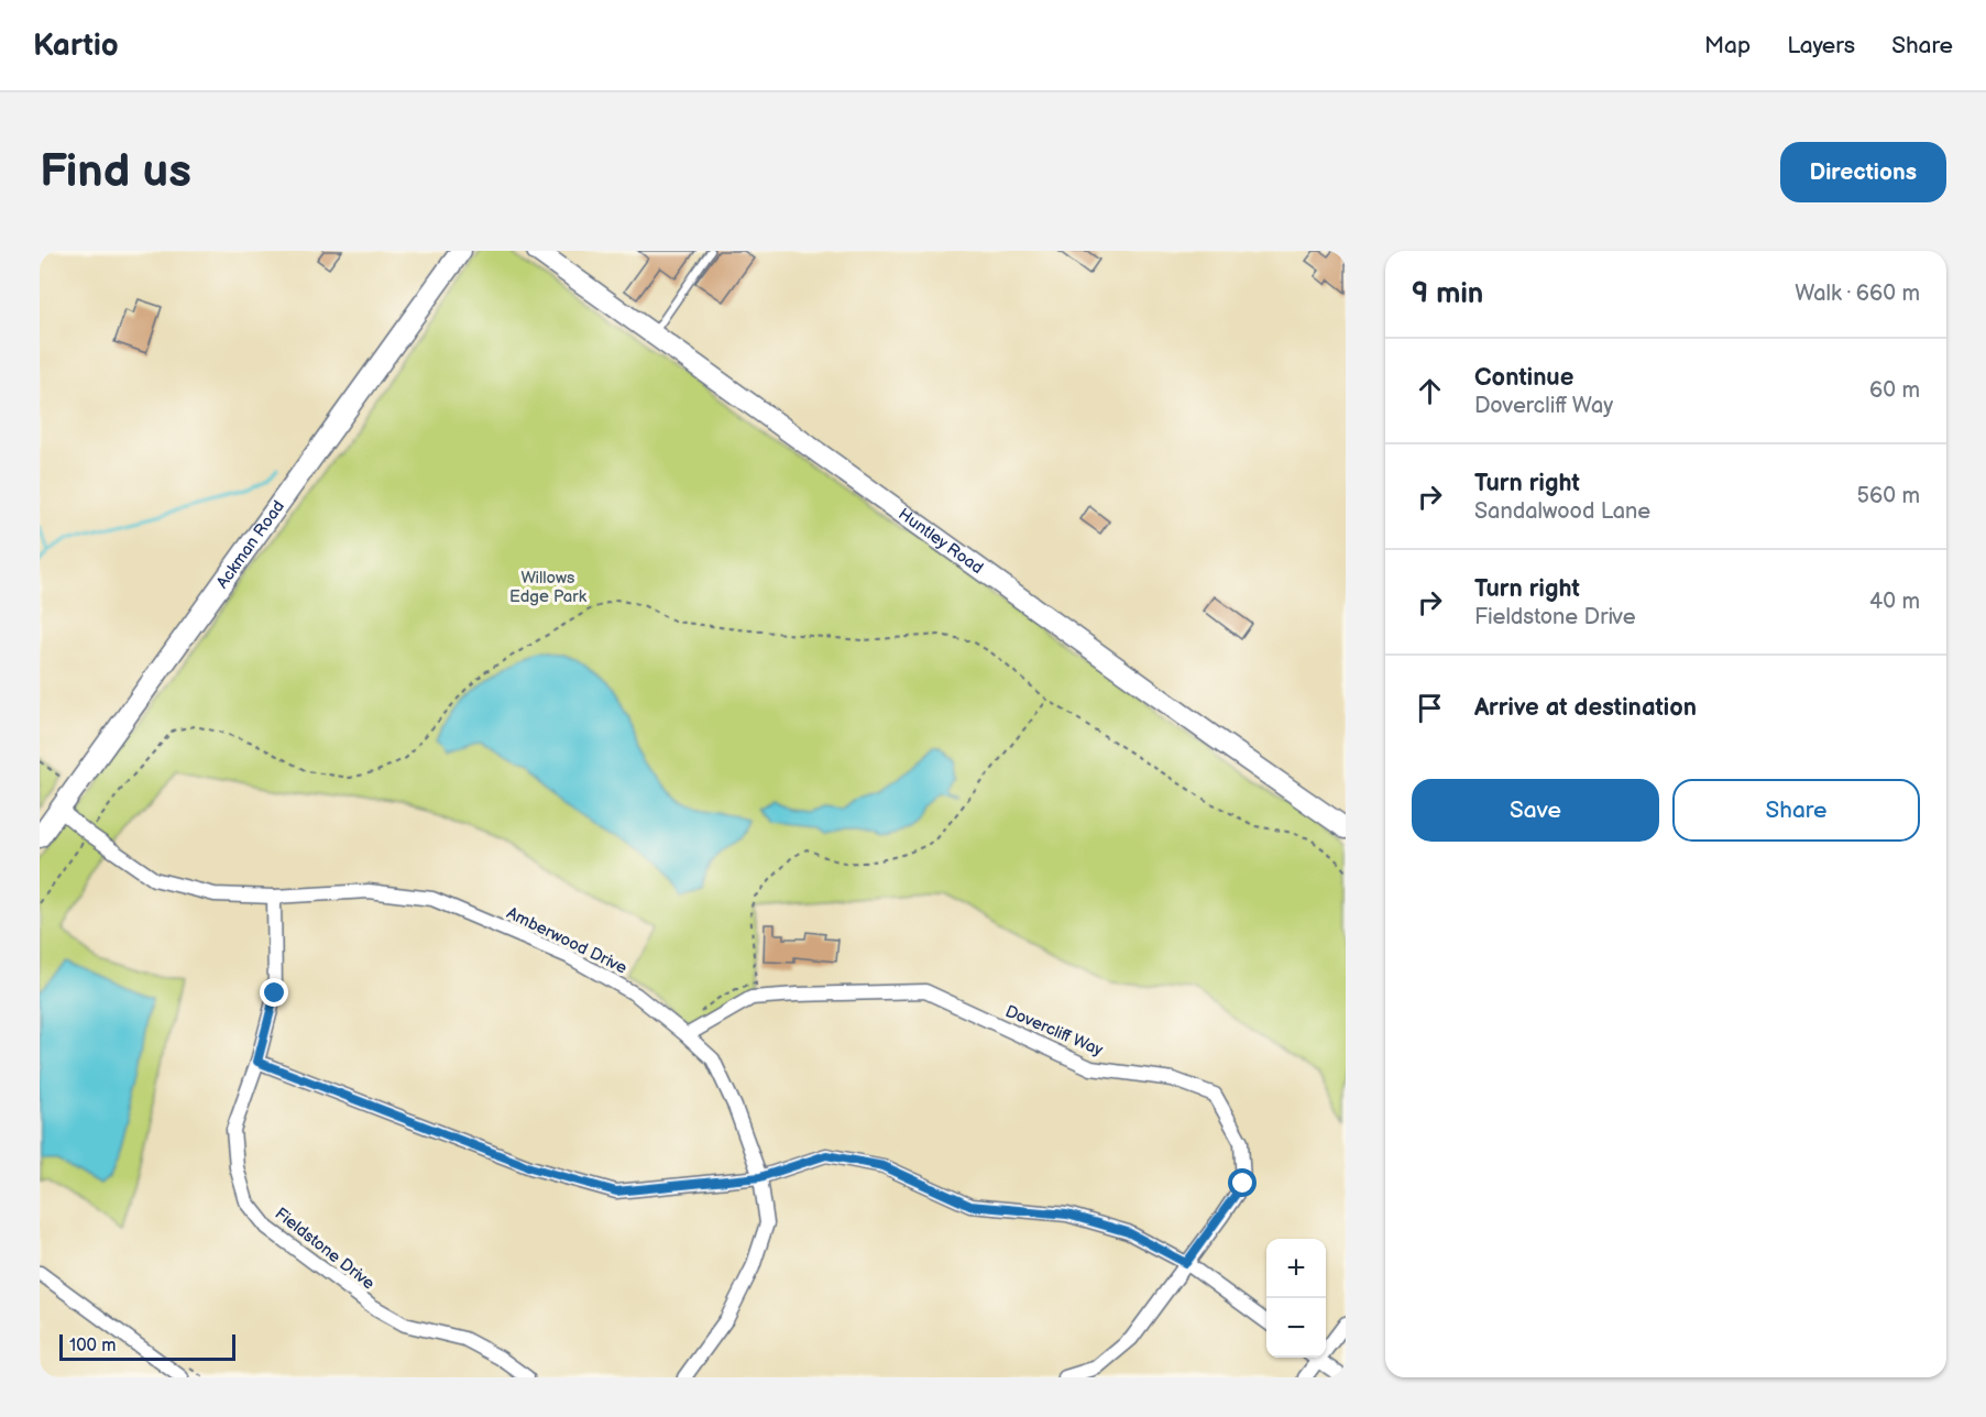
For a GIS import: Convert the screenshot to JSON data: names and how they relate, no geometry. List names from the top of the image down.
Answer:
{
  "streets": {
    "street": [
      "Huntley Road",
      "Ackman Road",
      "Amberwood Drive",
      "Dovercliff Way",
      "Fieldstone Drive"
    ]
  },
  "crossings": [
    ["Ackman Road", "Amberwood Drive"],
    ["Amberwood Drive", "Dovercliff Way"],
    ["Amberwood Drive", "Fieldstone Drive"]
  ],
  "parks": ["Willows Edge Park"],
  "scale_bar": "100 m",
  "page": {
    "header": "Kartio",
    "nav": ["Map", "Layers", "Share"],
    "buttons": [
      "Directions",
      ["Save", "Share"]
    ],
    "title": "Find us",
    "heading": ["9 min", "Walk · 660 m"],
    "list": [
      ["Continue", "Dovercliff Way", "60 m"],
      ["Turn right", "Sandalwood Lane", "560 m"],
      ["Turn right", "Fieldstone Drive", "40 m"],
      "Arrive at destination"
    ],
    "map_buttons": ["+", "−"],
    "scale": "100 m"
  }
}
